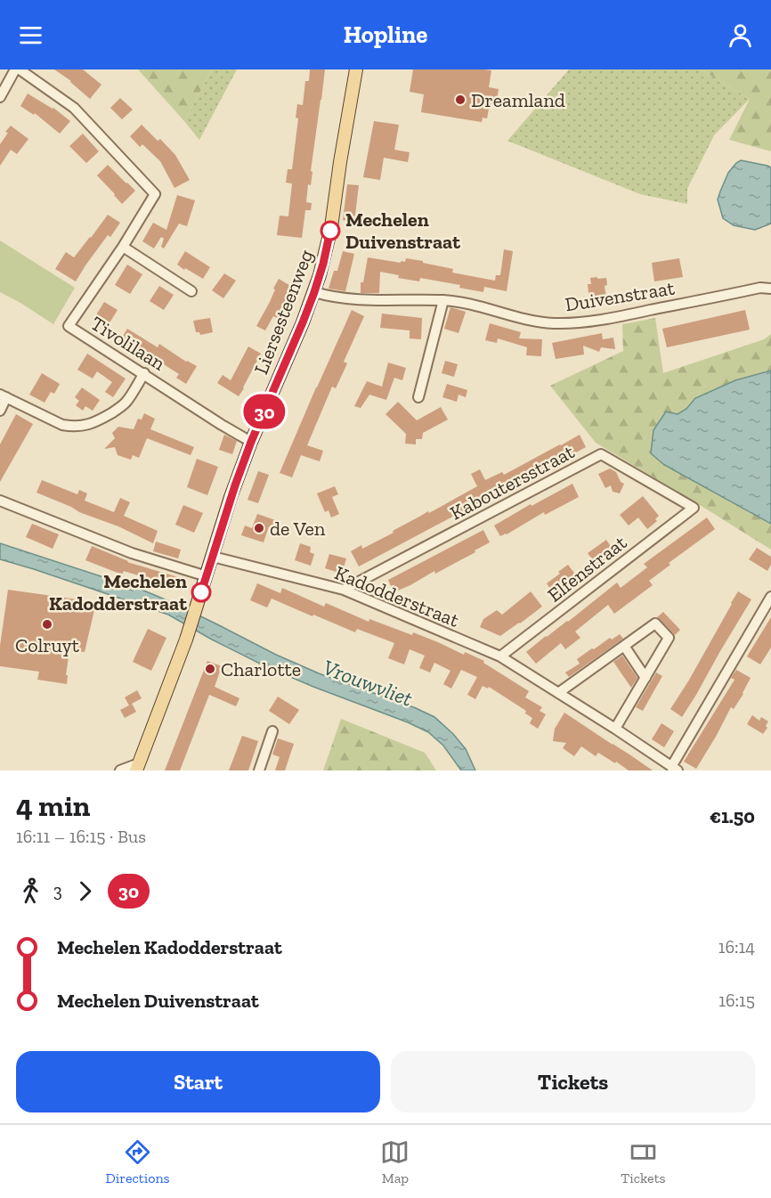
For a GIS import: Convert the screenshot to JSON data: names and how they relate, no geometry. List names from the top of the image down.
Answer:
{
  "streets": {
    "main road": ["Liersesteenweg"],
    "street": [
      "Duivenstraat",
      "Tivolilaan",
      "Kaboutersstraat",
      "Elfenstraat",
      "Kadodderstraat"
    ]
  },
  "crossings": [
    ["Duivenstraat", "Liersesteenweg"],
    ["Liersesteenweg", "Tivolilaan"],
    ["Liersesteenweg", "Kadodderstraat"],
    ["Kaboutersstraat", "Elfenstraat"],
    ["Kaboutersstraat", "Kadodderstraat"],
    ["Elfenstraat", "Kadodderstraat"]
  ],
  "water": ["Vrouwvliet"],
  "places": [
    "Dreamland",
    "Mechelen Duivenstraat",
    "de Ven",
    "Mechelen Kadodderstraat",
    "Colruyt",
    "Charlotte"
  ],
  "lines": ["bus line 30"],
  "page": {
    "header": "Hopline",
    "on_map": "30",
    "heading": ["4 min", "16:11 – 16:15 · Bus", "€1.50"],
    "legs": ["3", "30"],
    "list": [
      {
        "name": "Mechelen Kadodderstraat",
        "value": "16:14"
      },
      {
        "name": "Mechelen Duivenstraat",
        "value": "16:15"
      }
    ],
    "buttons": ["Start", "Tickets"],
    "tabs": ["Directions", "Map", "Tickets"]
  }
}
